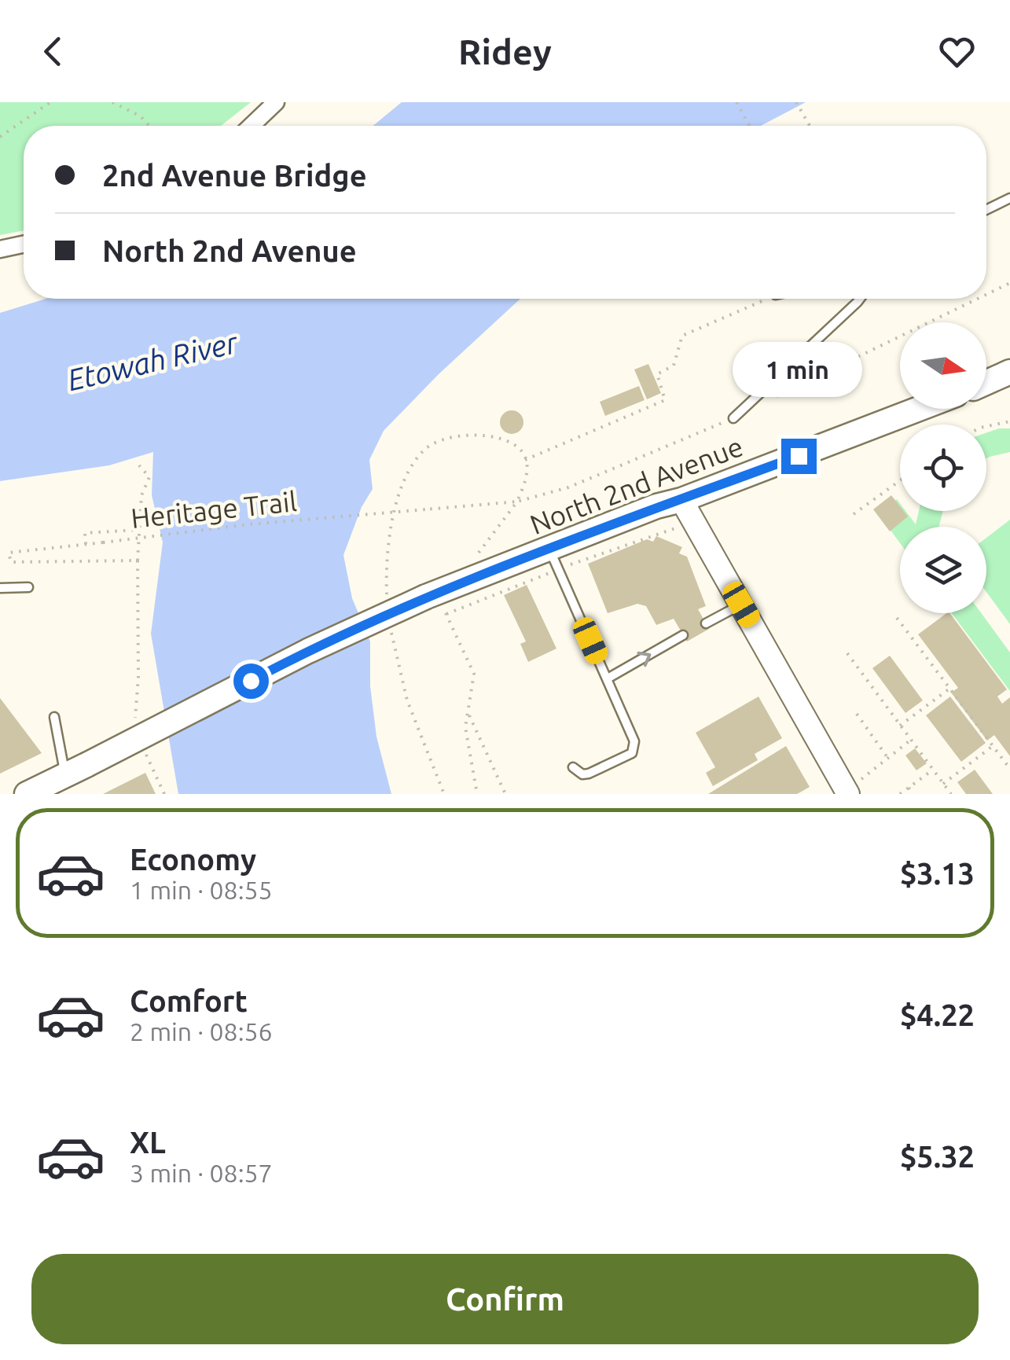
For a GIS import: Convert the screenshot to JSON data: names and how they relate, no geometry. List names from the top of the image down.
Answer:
{
  "streets": {
    "main road": ["North 2nd Avenue"],
    "path": ["Heritage Trail"]
  },
  "water": ["Etowah River"],
  "north": "right",
  "page": {
    "header": "Ridey",
    "banner": ["2nd Avenue Bridge", "North 2nd Avenue"],
    "bubble": "1 min",
    "list": [
      {
        "name": "Economy",
        "note": "1 min · 08:55",
        "value": "$3.13"
      },
      {
        "name": "Comfort",
        "note": "2 min · 08:56",
        "value": "$4.22"
      },
      {
        "name": "XL",
        "note": "3 min · 08:57",
        "value": "$5.32"
      }
    ],
    "buttons": "Confirm"
  }
}
